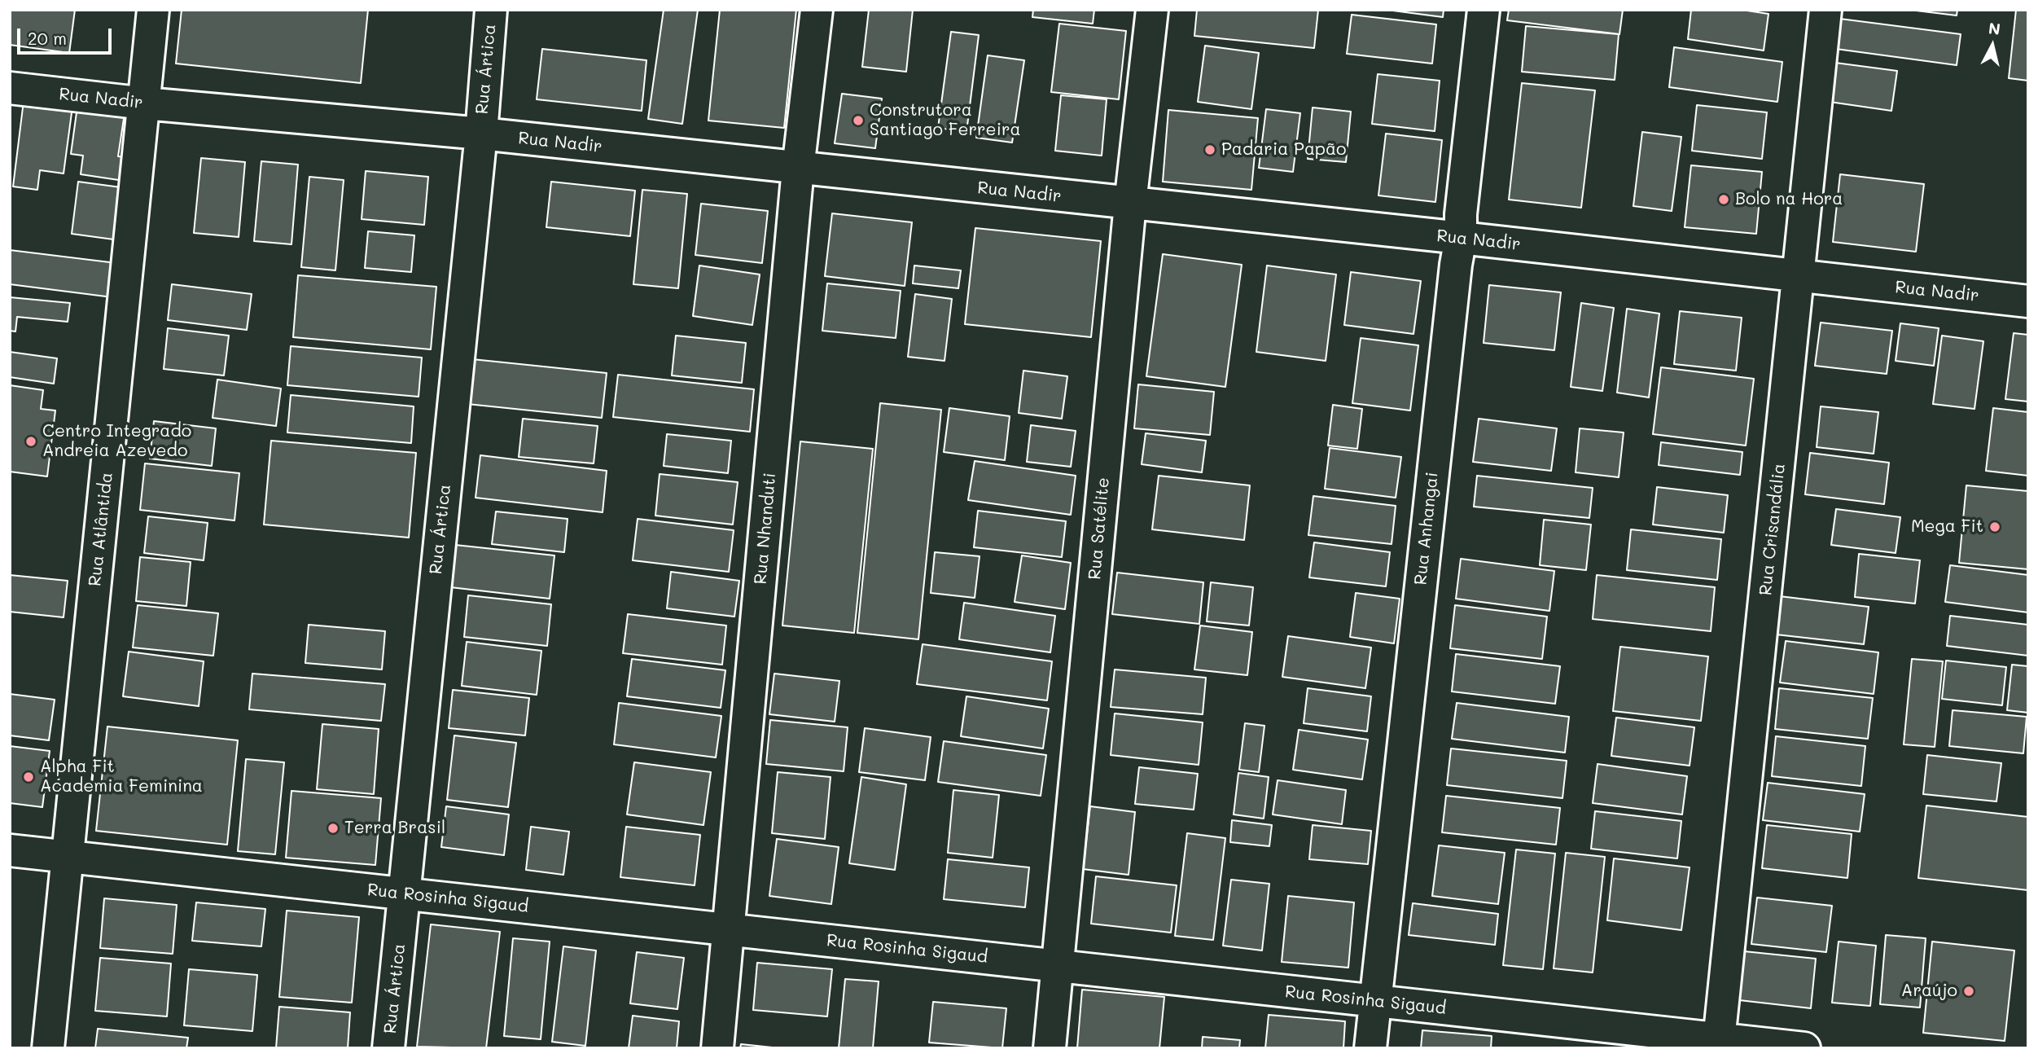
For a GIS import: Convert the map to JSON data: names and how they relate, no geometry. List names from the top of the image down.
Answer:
{
  "streets": {
    "street": [
      "Rua Ártica",
      "Rua Nadir",
      "Rua Nhanduti",
      "Rua Satélite",
      "Rua Anhangai",
      "Rua Atlântida",
      "Rua Crisandália",
      "Rua Rosinha Sigaud"
    ]
  },
  "crossings": [
    ["Rua Ártica", "Rua Nadir"],
    ["Rua Ártica", "Rua Rosinha Sigaud"],
    ["Rua Nadir", "Rua Nhanduti"],
    ["Rua Nadir", "Rua Satélite"],
    ["Rua Nadir", "Rua Anhangai"],
    ["Rua Nadir", "Rua Atlântida"],
    ["Rua Nadir", "Rua Crisandália"],
    ["Rua Nhanduti", "Rua Rosinha Sigaud"],
    ["Rua Satélite", "Rua Rosinha Sigaud"],
    ["Rua Anhangai", "Rua Rosinha Sigaud"],
    ["Rua Atlântida", "Rua Rosinha Sigaud"],
    ["Rua Crisandália", "Rua Rosinha Sigaud"]
  ],
  "places": [
    "Construtora Santiago Ferreira",
    "Padaria Papão",
    "Bolo na Hora",
    "Centro Integrado Andreia Azevedo",
    "Mega Fit",
    "Alpha Fit Academia Feminina",
    "Terra Brasil",
    "Araújo"
  ],
  "scale_bar": "20 m",
  "north": "top"
}
